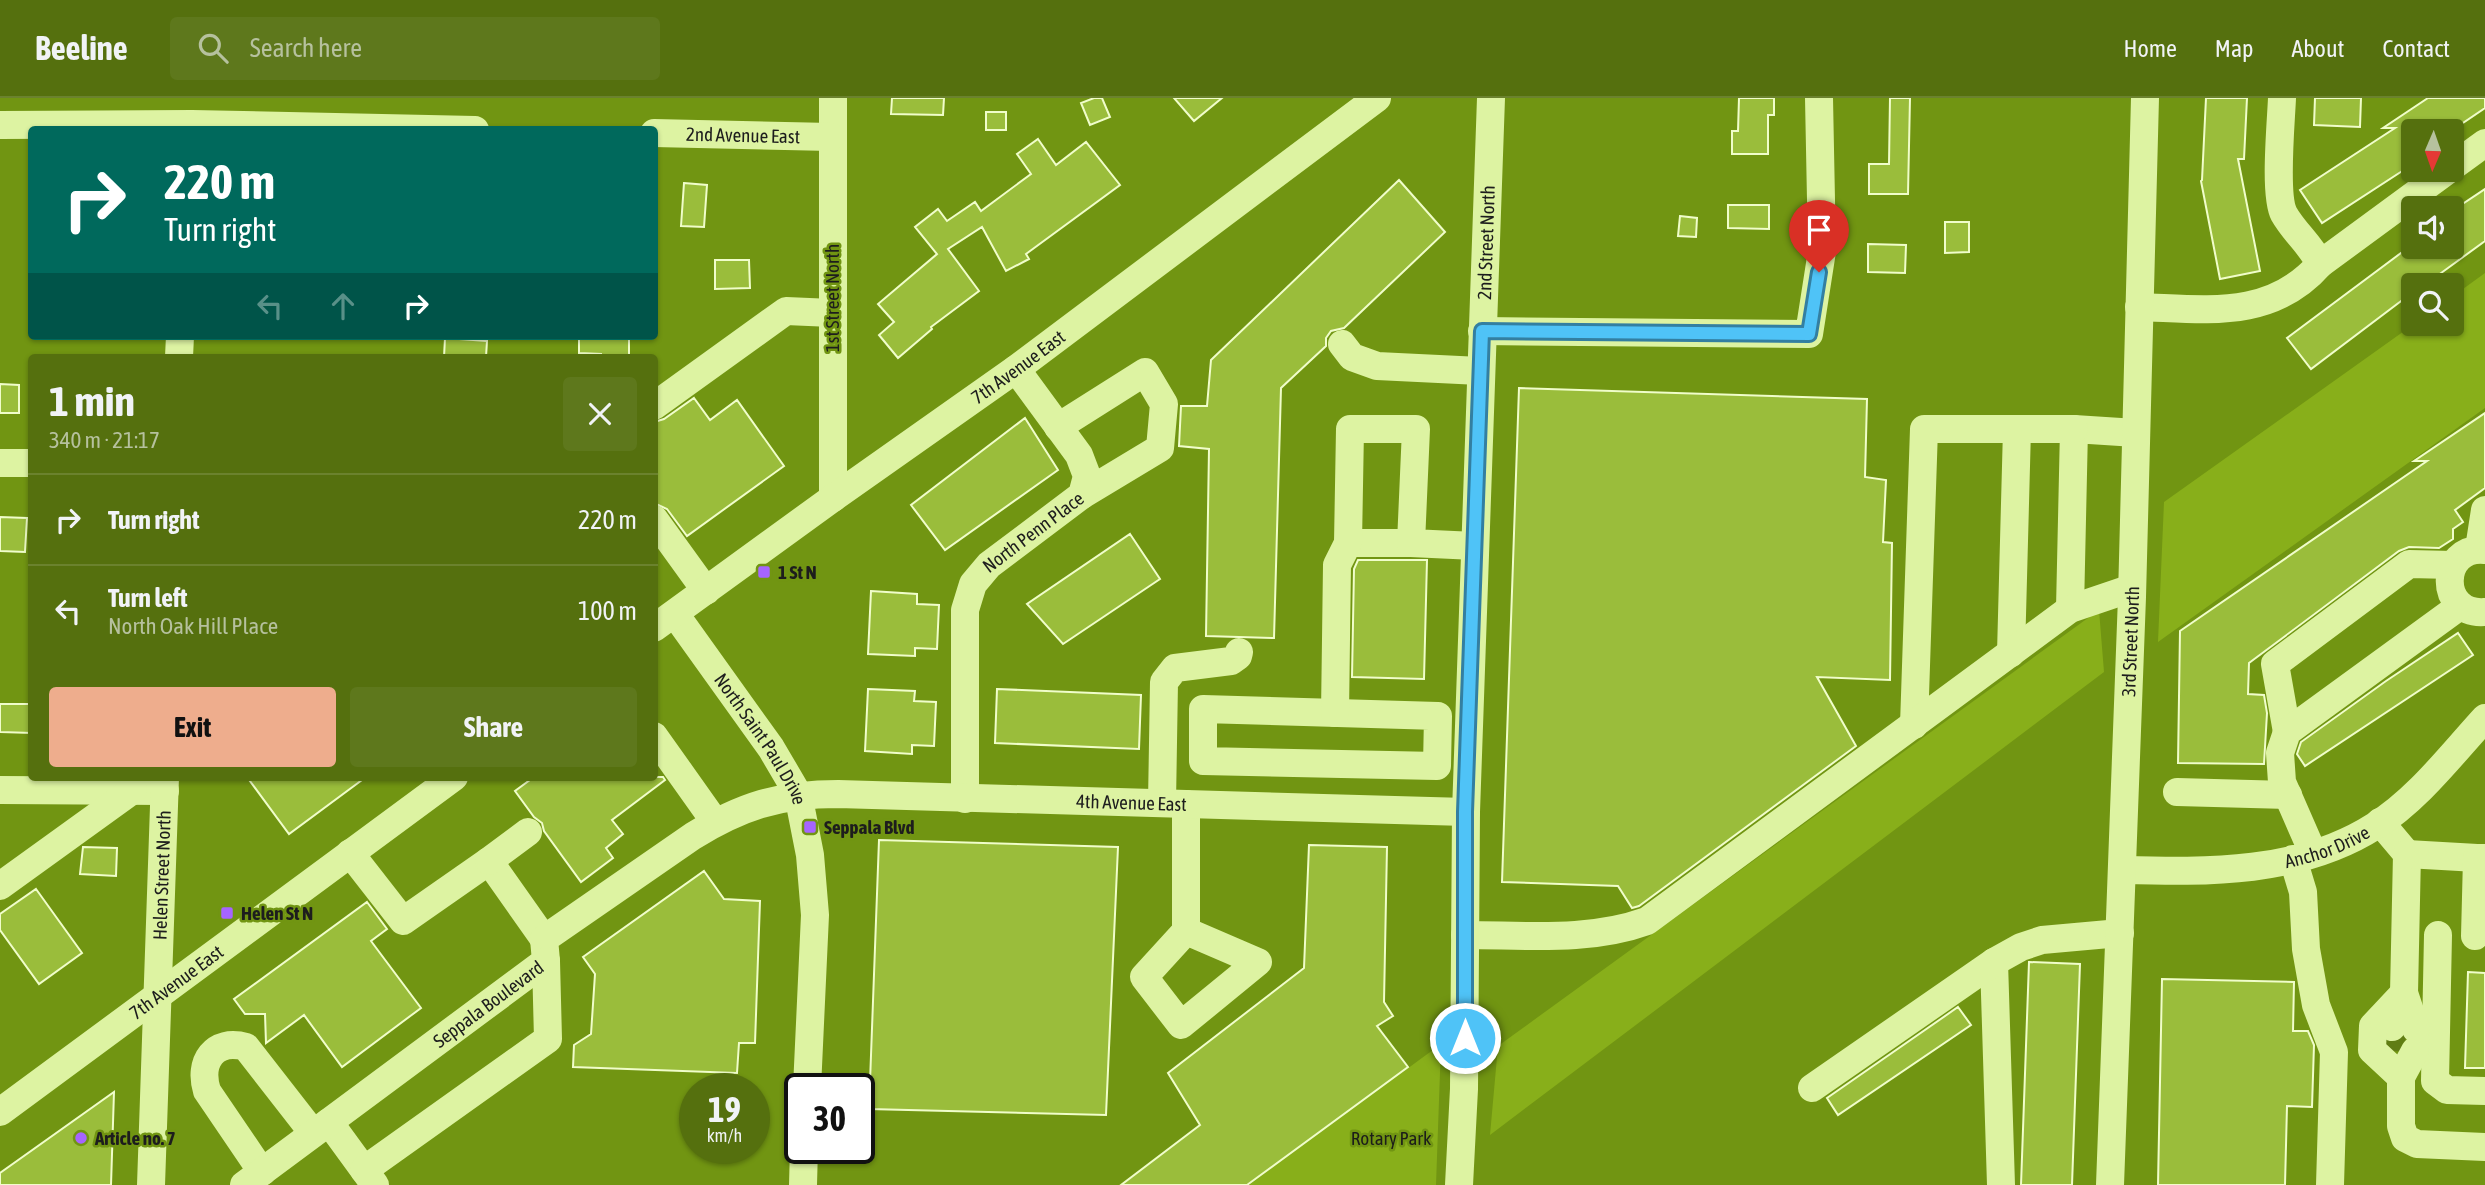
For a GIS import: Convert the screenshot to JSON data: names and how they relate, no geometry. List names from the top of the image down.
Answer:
{
  "streets": {
    "street": [
      "2nd Avenue East",
      "2nd Street North",
      "1st Street North",
      "7th Avenue East",
      "North Penn Place",
      "3rd Street North",
      "North Saint Paul Drive",
      "4th Avenue East",
      "Anchor Drive",
      "Helen Street North",
      "Seppala Boulevard"
    ]
  },
  "crossings": [
    ["2nd Avenue East", "1st Street North"],
    ["2nd Street North", "4th Avenue East"],
    ["1st Street North", "7th Avenue East"],
    ["7th Avenue East", "North Penn Place"],
    ["7th Avenue East", "North Saint Paul Drive"],
    ["7th Avenue East", "Helen Street North"],
    ["North Penn Place", "4th Avenue East"],
    ["3rd Street North", "Anchor Drive"],
    ["North Saint Paul Drive", "4th Avenue East"],
    ["North Saint Paul Drive", "Seppala Boulevard"],
    ["4th Avenue East", "Seppala Boulevard"]
  ],
  "parks": ["Rotary Park"],
  "places": {
    "transit": ["1 St N", "Seppala Blvd", "Helen St N"],
    "other": ["Article no. 7"]
  },
  "north": "bottom",
  "page": {
    "header": "Beeline",
    "search": "Search here",
    "nav": [
      "Home",
      "Map",
      "About",
      "Contact"
    ],
    "turn": ["220 m", "Turn right"],
    "heading": ["1 min", "340 m · 21:17"],
    "list": [
      {
        "name": "Turn right",
        "value": "220 m"
      },
      {
        "name": "Turn left",
        "note": "North Oak Hill Place",
        "value": "100 m"
      }
    ],
    "buttons": ["Exit", "Share"],
    "speed": "19 km/h",
    "limit": "30"
  }
}
